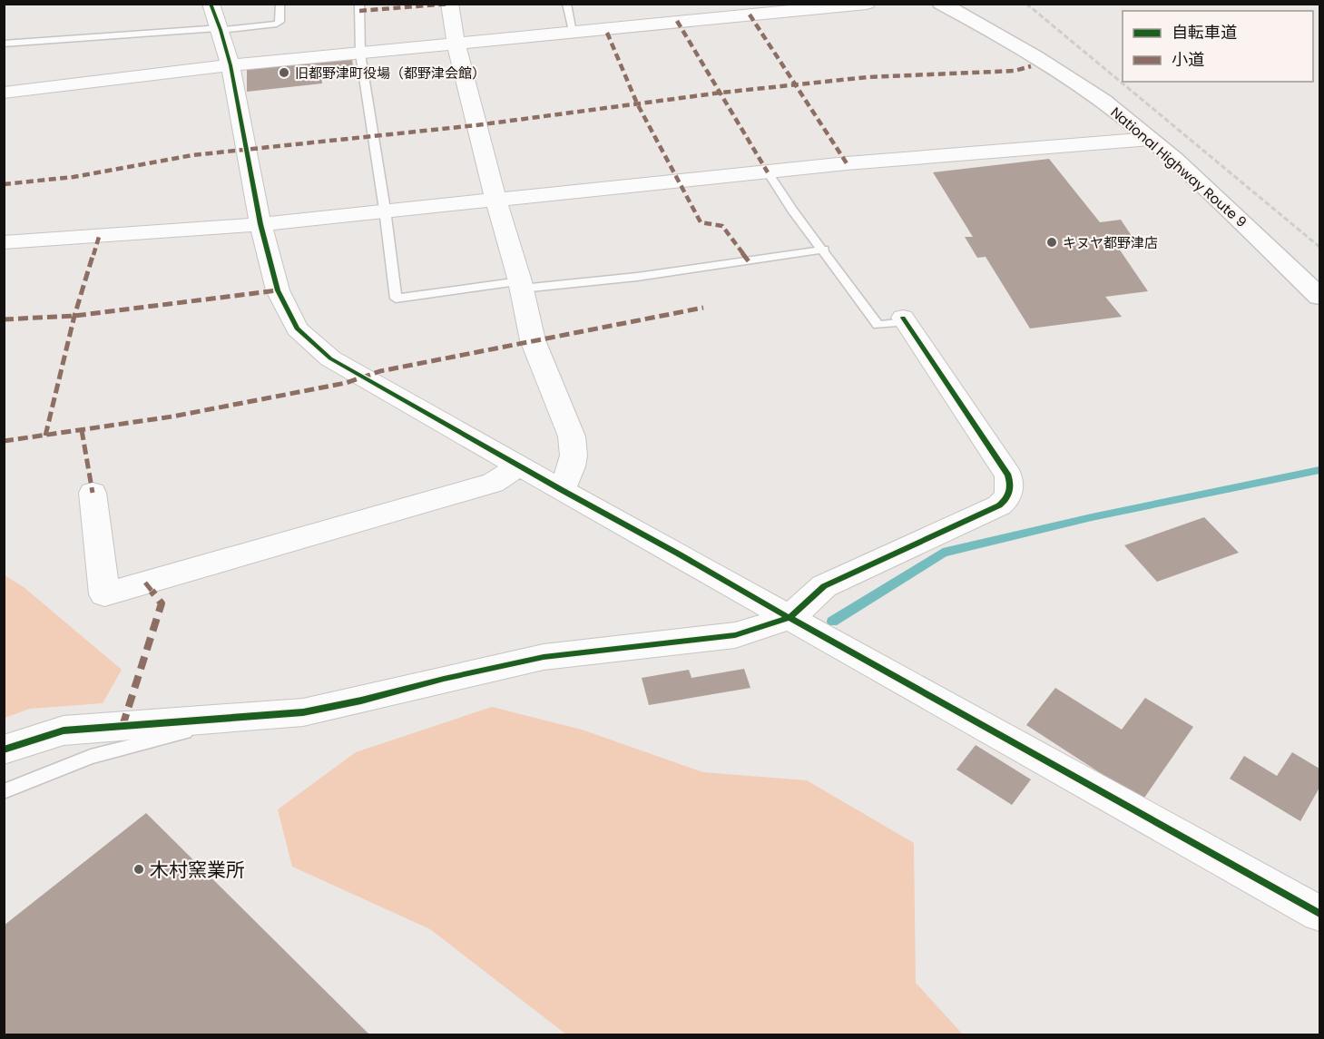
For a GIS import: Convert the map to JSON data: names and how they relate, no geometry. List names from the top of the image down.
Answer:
{
  "streets": {
    "highway": ["National Highway Route 9"]
  },
  "places": ["旧都野津町役場（都野津会館）", "キヌヤ都野津店", "木村窯業所"],
  "legend": ["自転車道", "小道"]
}
